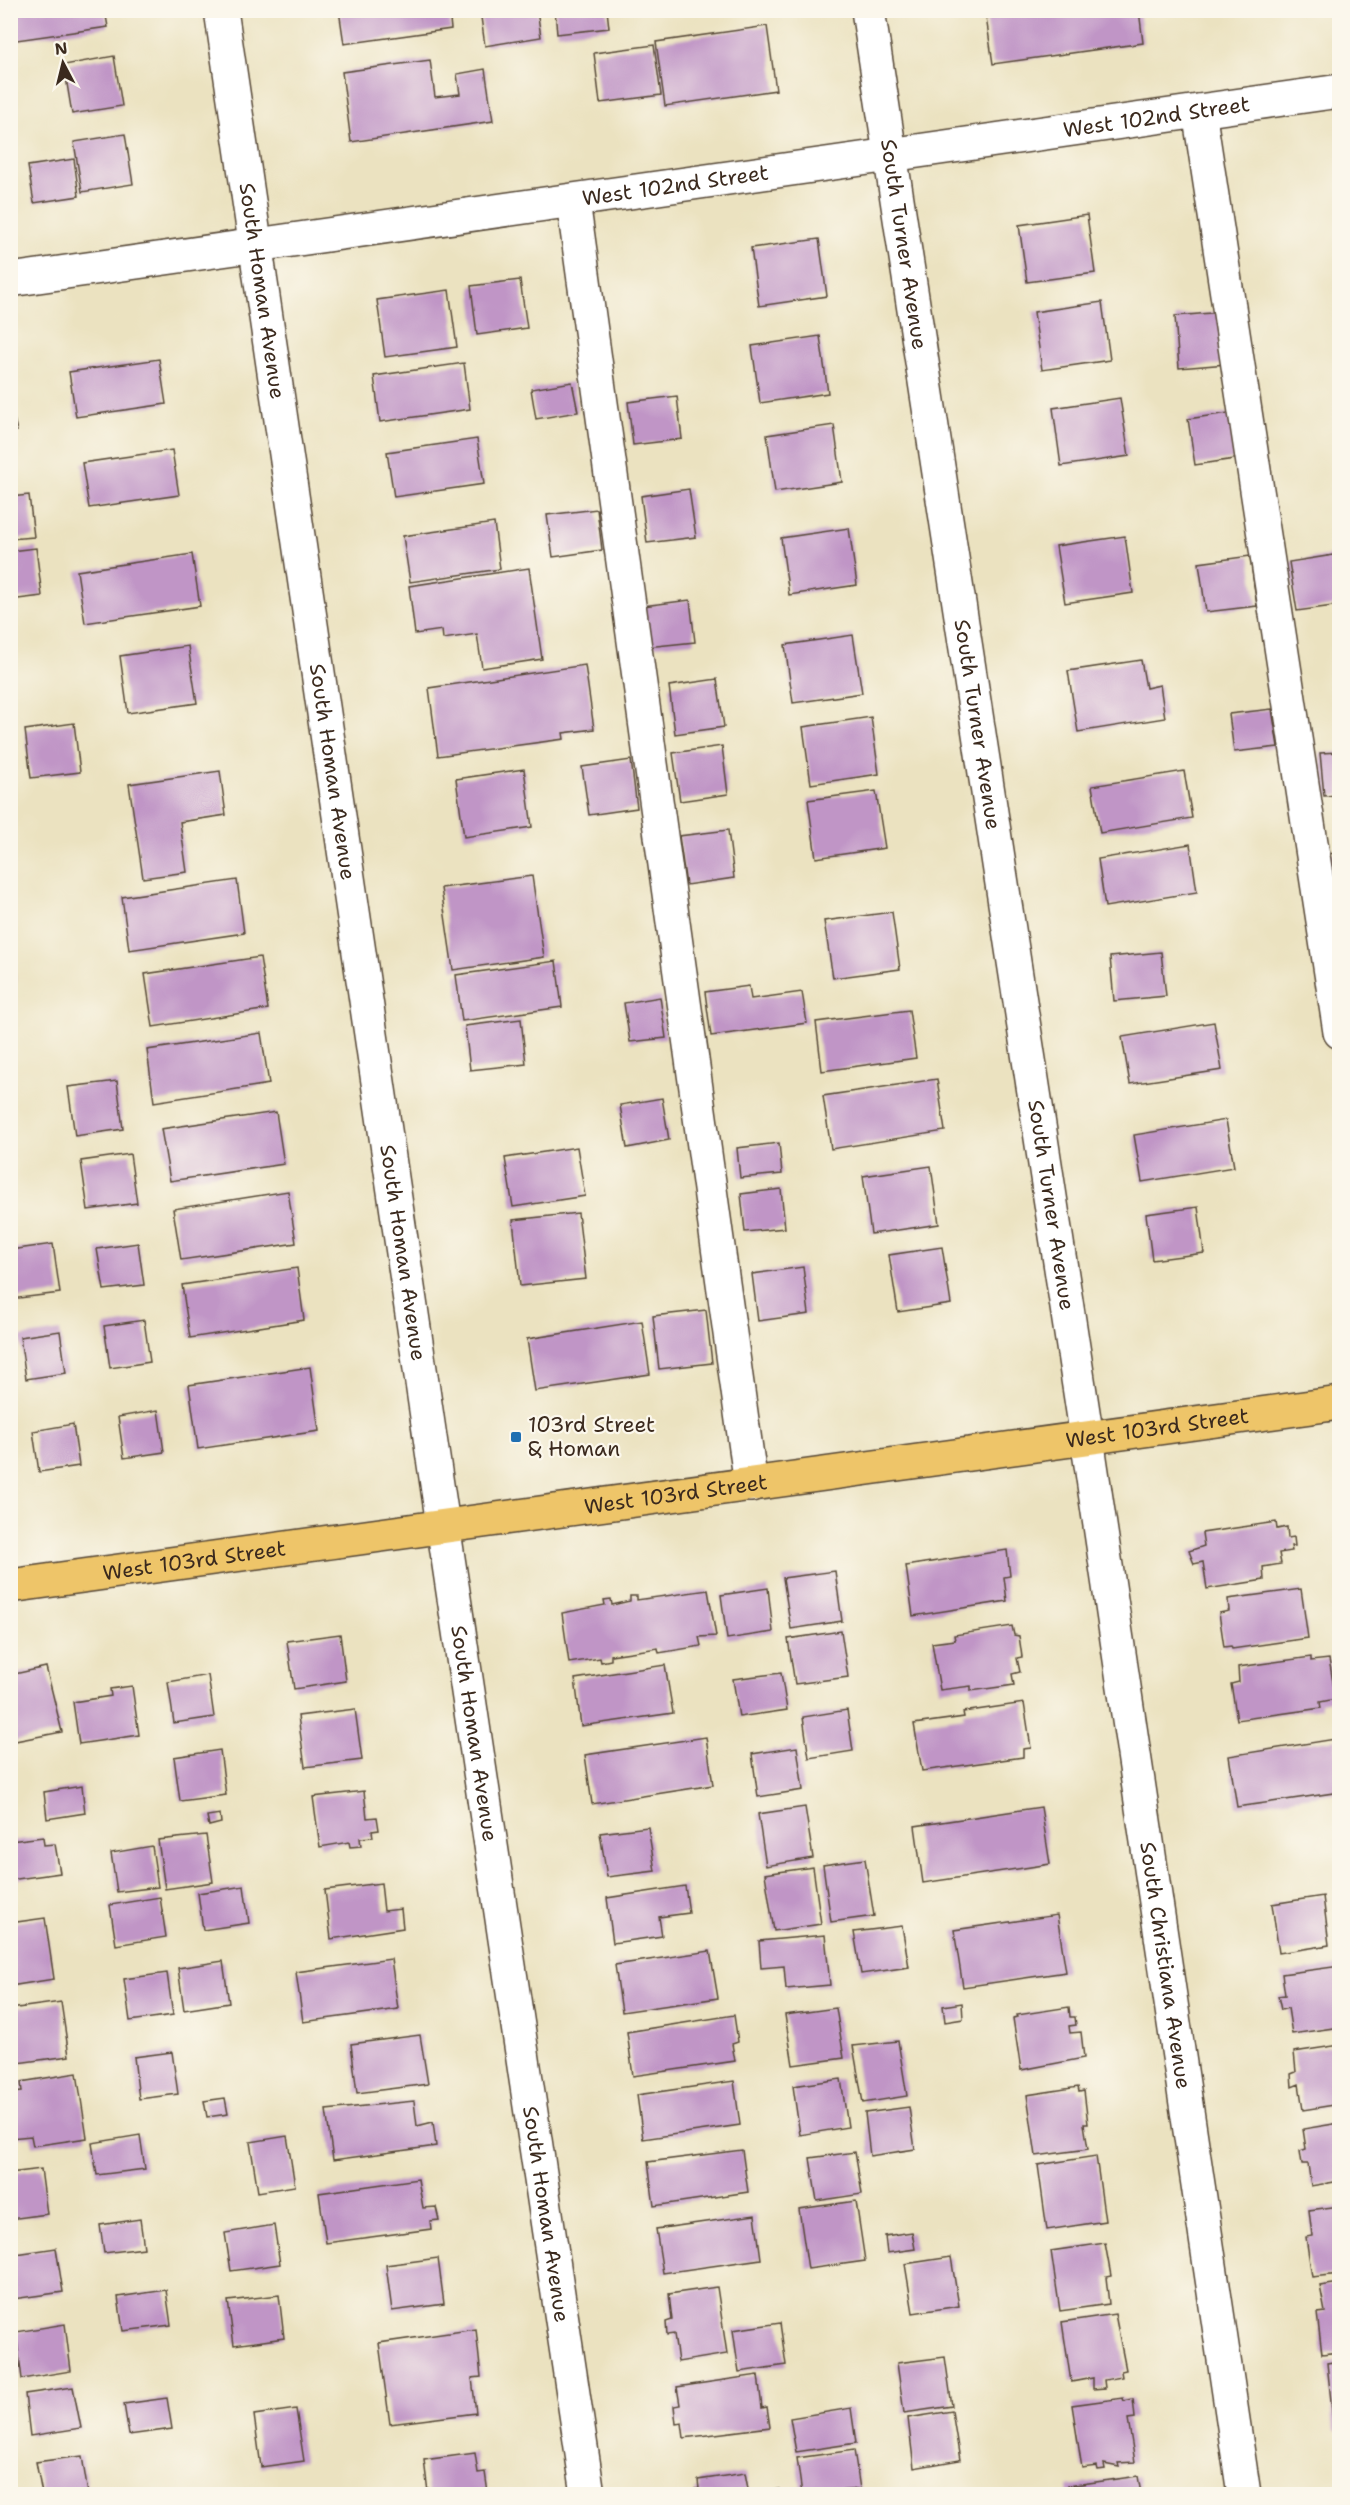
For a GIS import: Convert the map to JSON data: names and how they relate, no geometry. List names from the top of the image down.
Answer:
{
  "streets": {
    "main road": ["West 103rd Street"],
    "street": [
      "West 102nd Street",
      "South Turner Avenue",
      "South Homan Avenue",
      "South Christiana Avenue"
    ]
  },
  "crossings": [
    ["West 102nd Street", "South Turner Avenue"],
    ["West 102nd Street", "South Homan Avenue"],
    ["South Turner Avenue", "West 103rd Street"],
    ["South Turner Avenue", "South Christiana Avenue"],
    ["South Homan Avenue", "West 103rd Street"],
    ["West 103rd Street", "South Christiana Avenue"]
  ],
  "places": {
    "transit": ["103rd Street & Homan"]
  },
  "north": "top"
}
